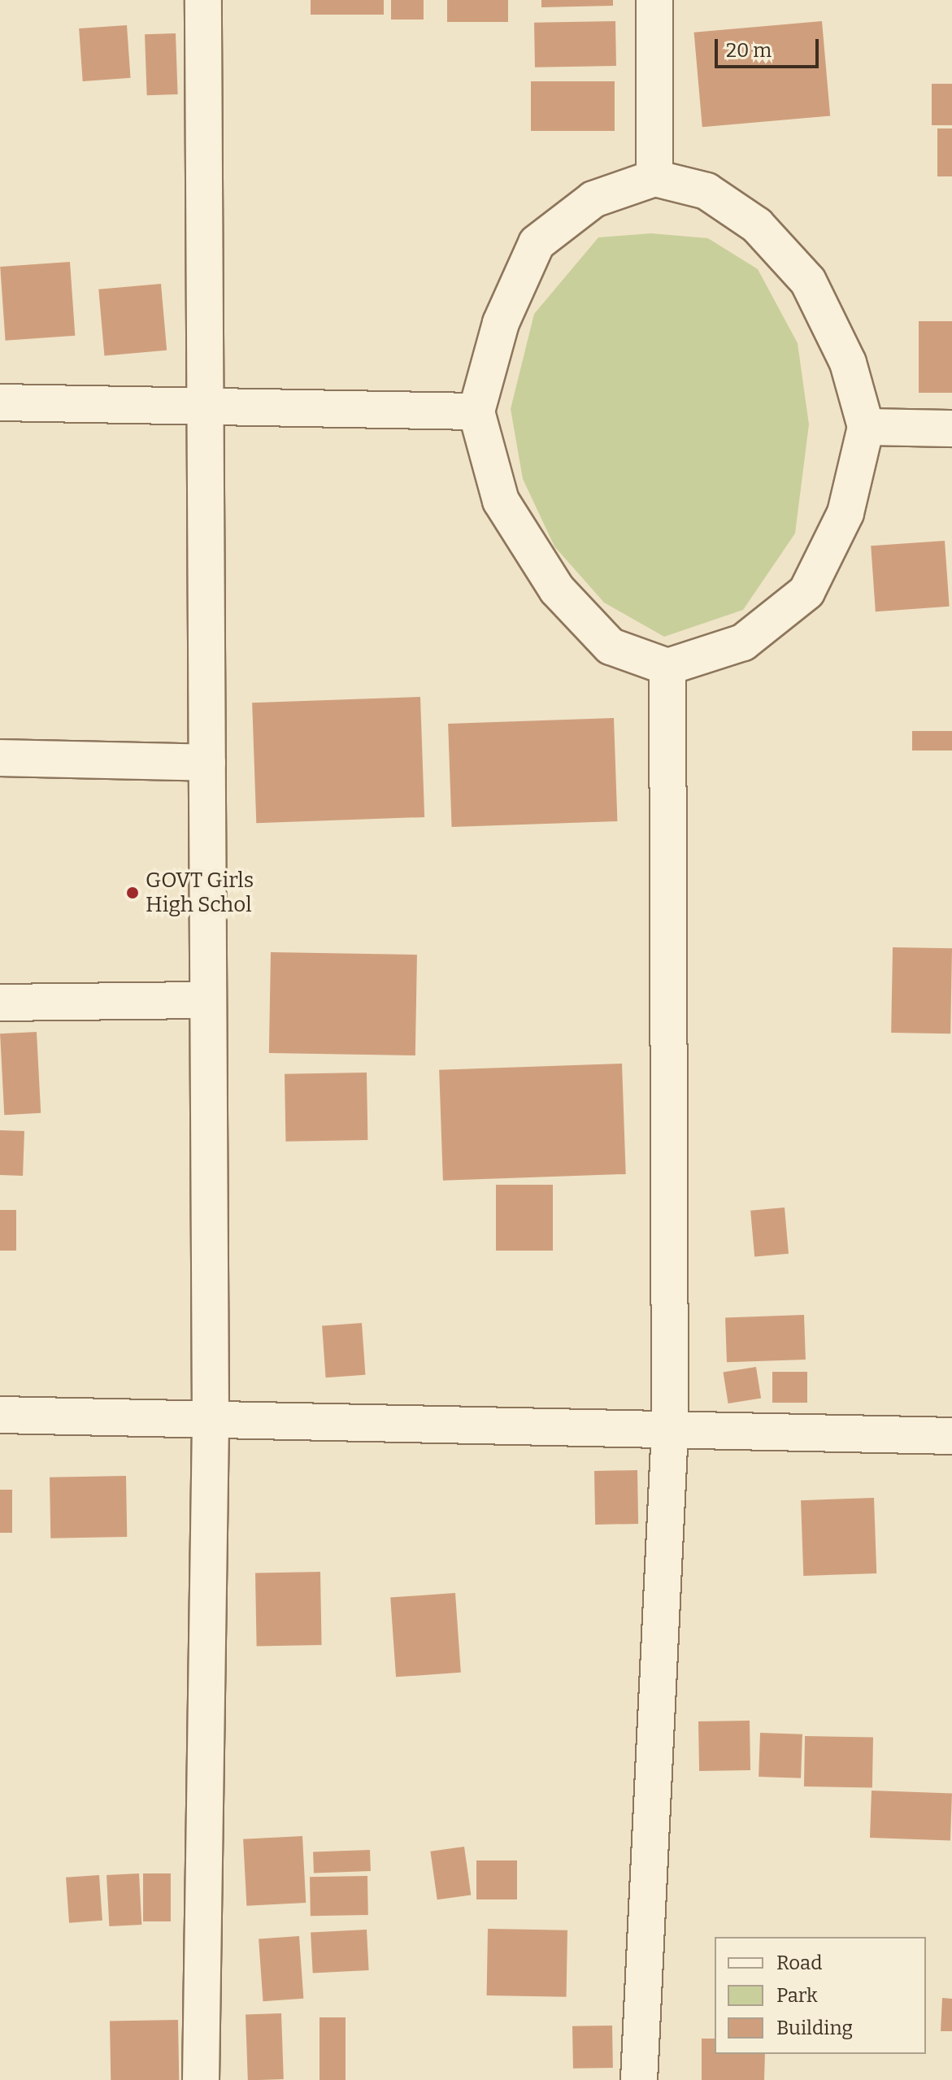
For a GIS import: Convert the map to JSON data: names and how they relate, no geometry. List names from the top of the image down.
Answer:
{
  "places": ["GOVT Girls High Schol"],
  "legend": ["Road", "Park", "Building"],
  "scale_bar": "20 m"
}
